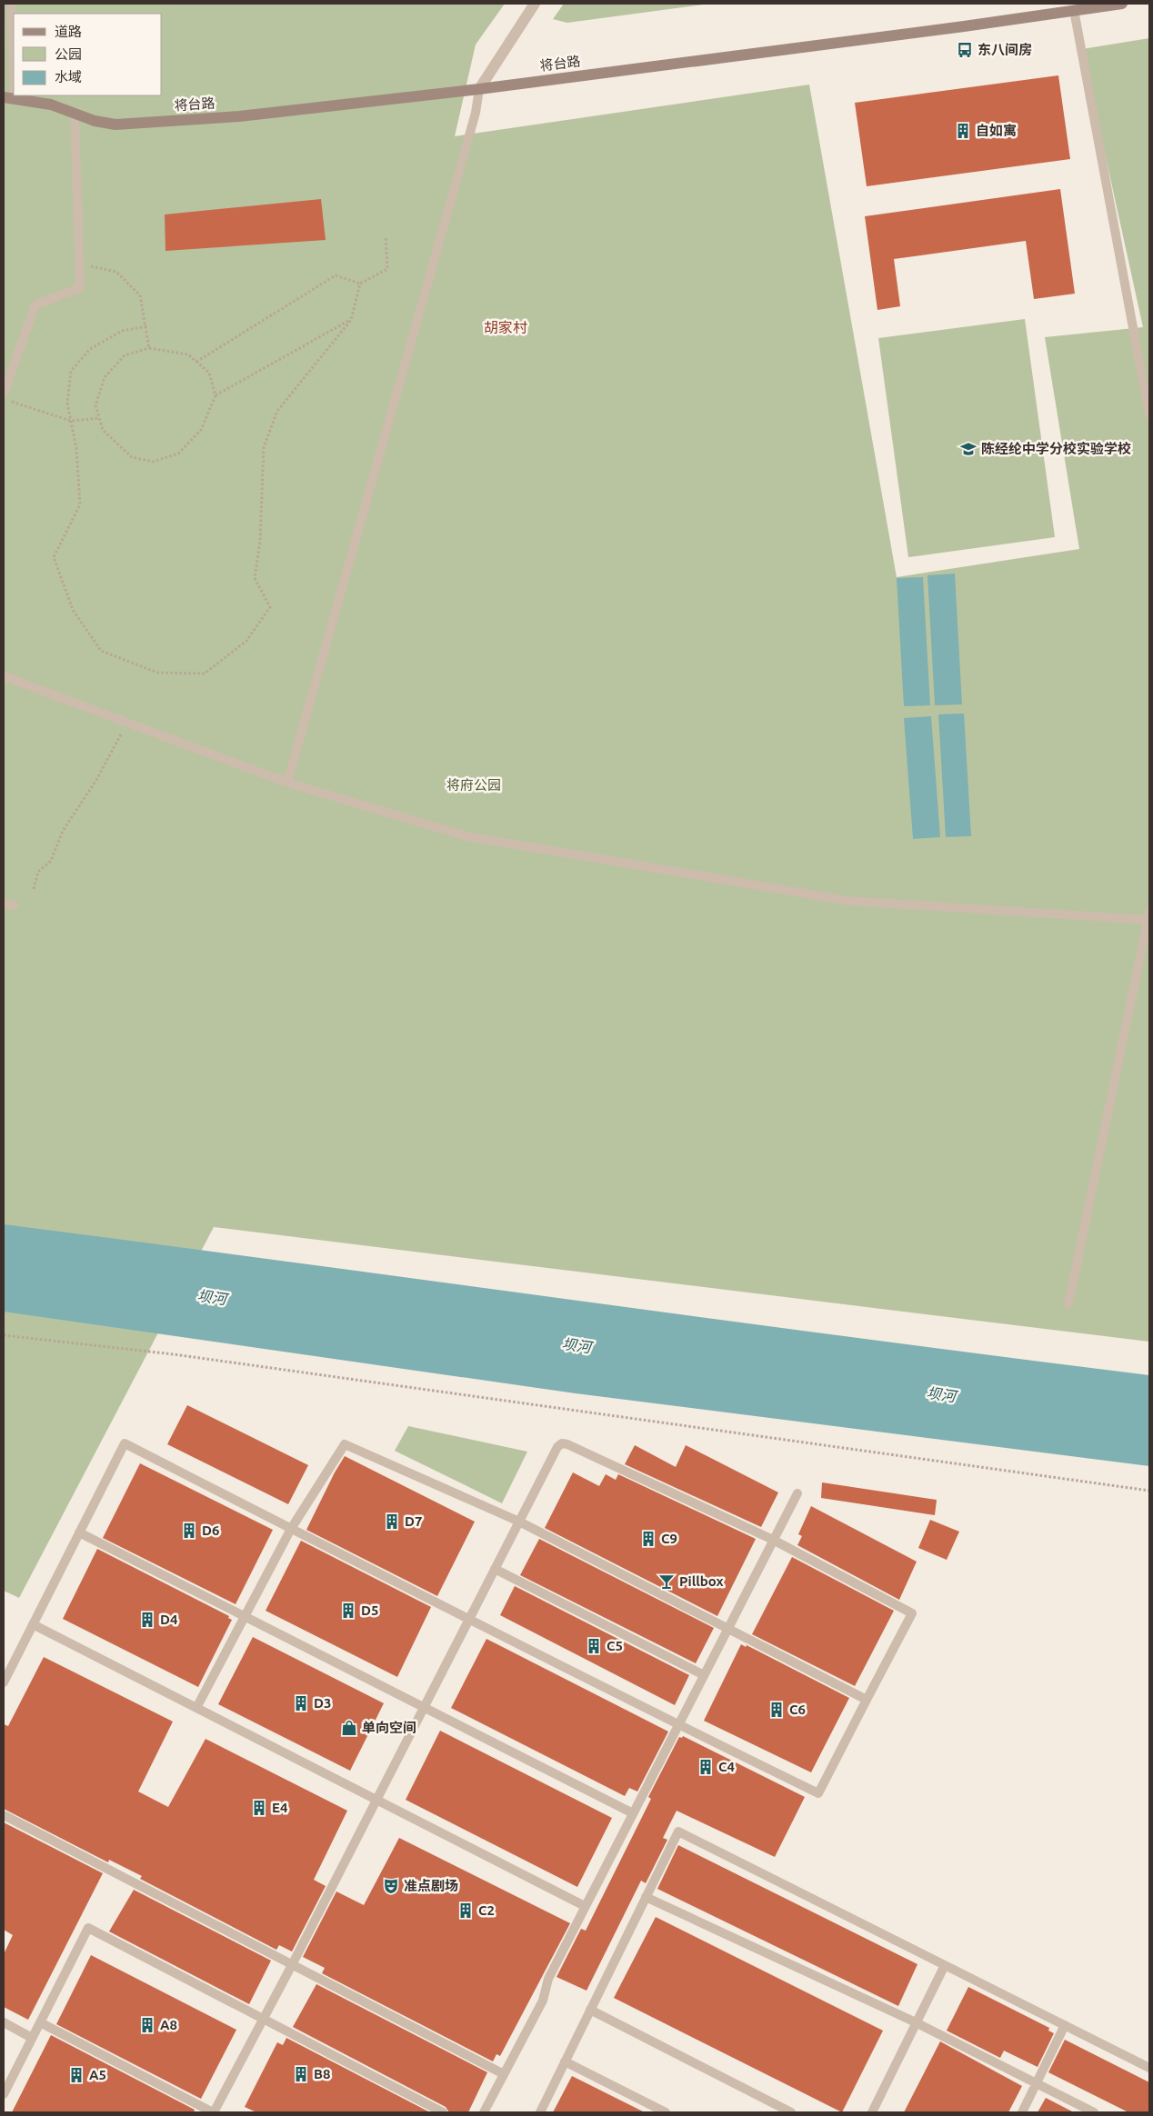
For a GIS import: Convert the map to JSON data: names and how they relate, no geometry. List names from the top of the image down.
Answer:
{
  "streets": {
    "main road": ["将台路"]
  },
  "districts": ["胡家村"],
  "water": ["坝河"],
  "parks": ["将府公园"],
  "places": {
    "bus stop": ["东八间房"],
    "building": [
      "自如寓",
      "D7",
      "D6",
      "C9",
      "D5",
      "D4",
      "C5",
      "D3",
      "C6",
      "C4",
      "E4",
      "C2",
      "A8",
      "B8",
      "A5"
    ],
    "school or university": ["陈经纶中学分校实验学校"],
    "bar": ["Pillbox"],
    "shop": ["单向空间"],
    "theatre": ["准点剧场"]
  },
  "legend": ["道路", "公园", "水域"]
}
